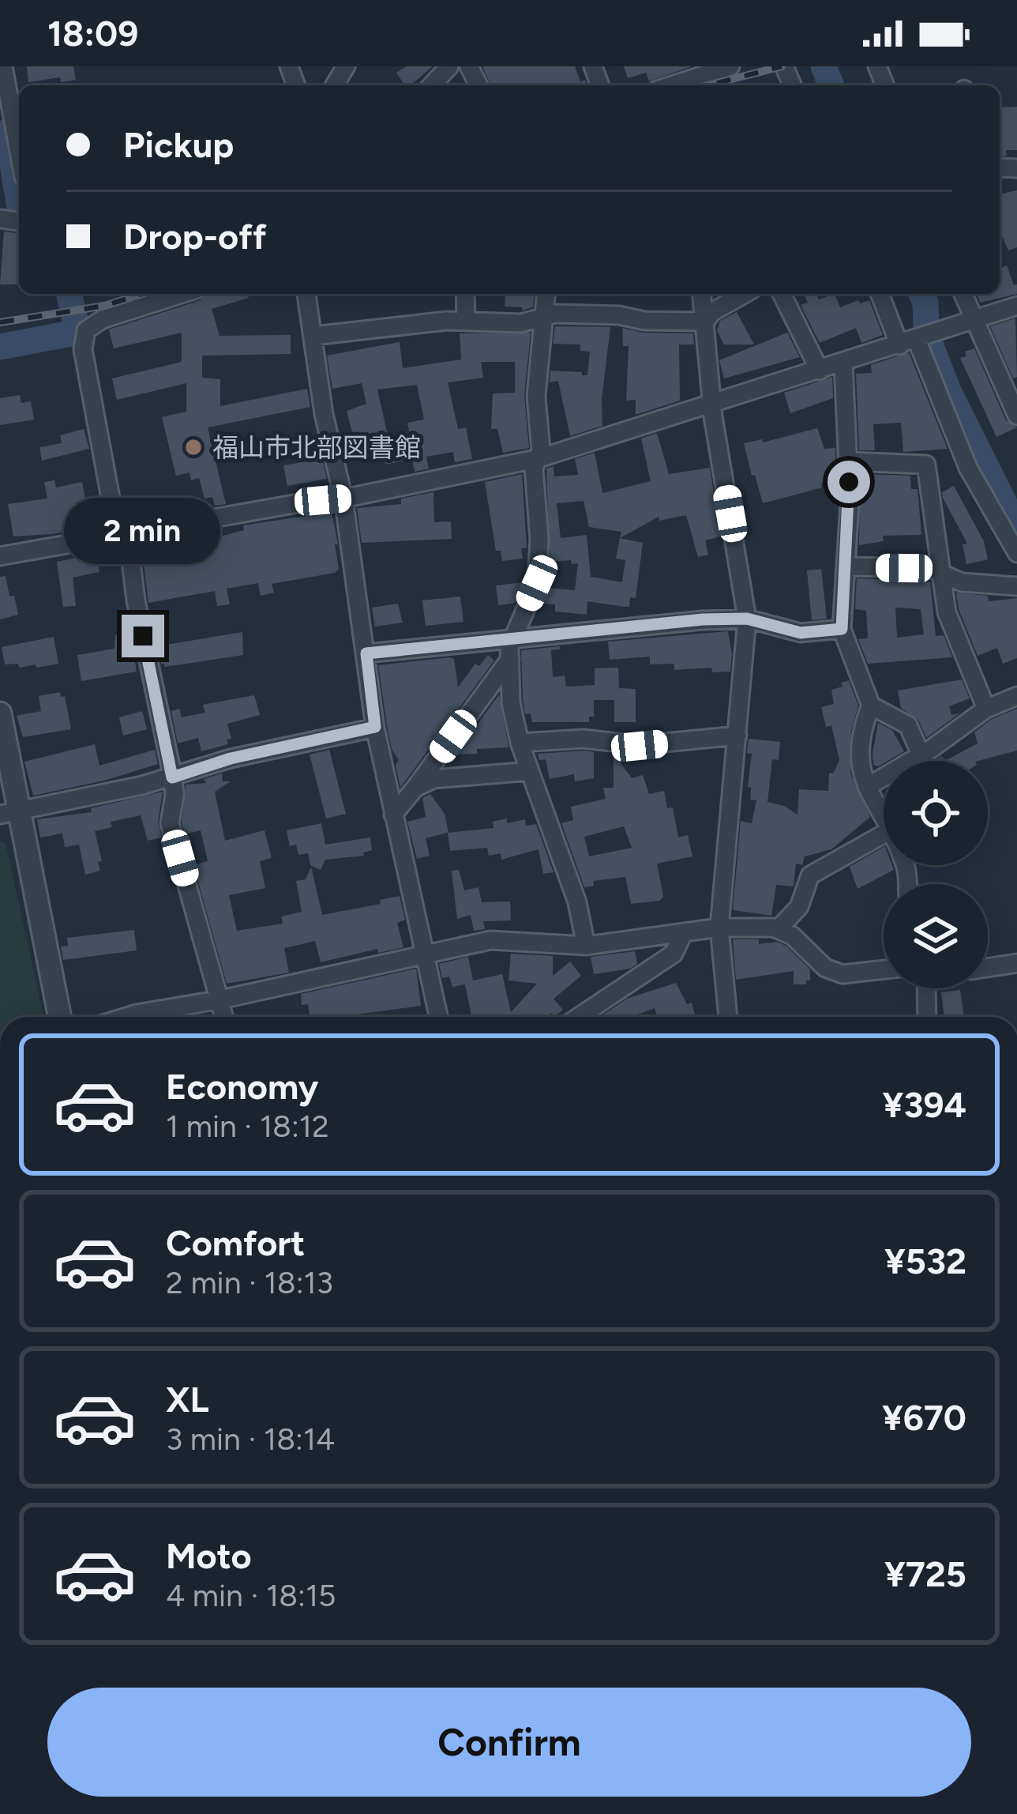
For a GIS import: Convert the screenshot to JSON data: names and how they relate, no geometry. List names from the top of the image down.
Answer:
{
  "places": ["福山市北部図書館"],
  "page": {
    "status": "18:09",
    "banner": ["Pickup", "Drop-off"],
    "bubble": "2 min",
    "list": [
      {
        "name": "Economy",
        "note": "1 min · 18:12",
        "value": "¥394"
      },
      {
        "name": "Comfort",
        "note": "2 min · 18:13",
        "value": "¥532"
      },
      {
        "name": "XL",
        "note": "3 min · 18:14",
        "value": "¥670"
      },
      {
        "name": "Moto",
        "note": "4 min · 18:15",
        "value": "¥725"
      }
    ],
    "buttons": "Confirm"
  }
}
